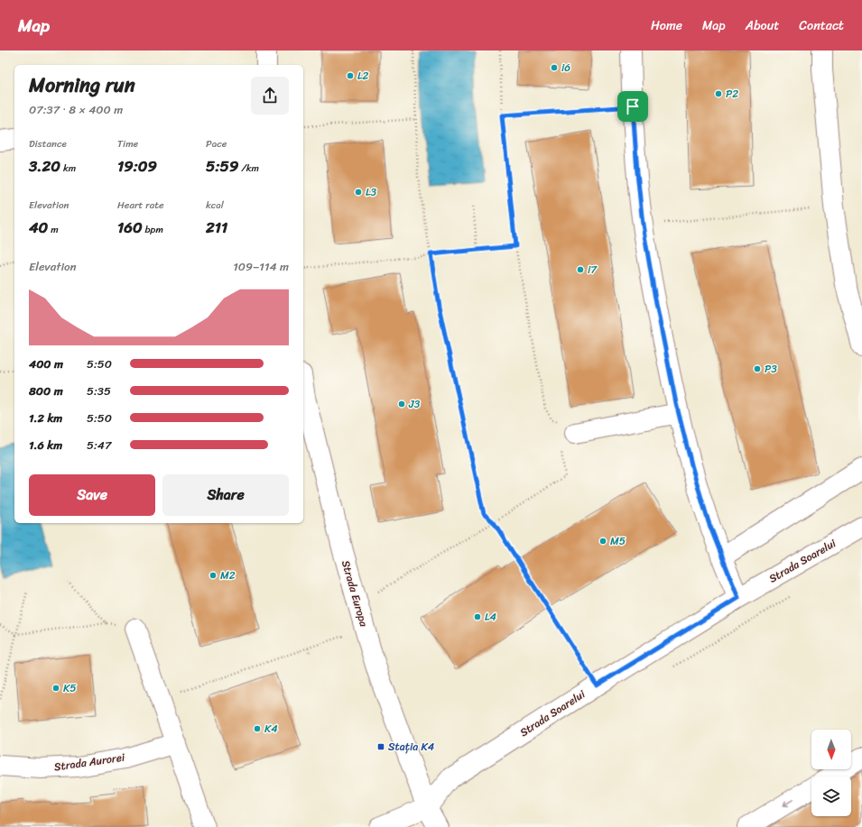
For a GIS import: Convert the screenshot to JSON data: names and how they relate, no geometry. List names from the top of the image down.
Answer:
{
  "streets": {
    "street": ["Strada Soarelui", "Strada Europa", "Strada Aurorei"]
  },
  "crossings": [
    ["Strada Soarelui", "Strada Europa"]
  ],
  "places": {
    "other": [
      "i6",
      "L2",
      "P2",
      "L3",
      "i7",
      "P3",
      "J3",
      "M5",
      "M2",
      "L4",
      "K5",
      "K4"
    ],
    "transit": ["Stația K4"]
  },
  "north": "bottom",
  "page": {
    "header": "Map",
    "nav": [
      "Home",
      "Map",
      "About",
      "Contact"
    ],
    "heading": ["Morning run", "07:37 · 8 × 400 m"],
    "stats": [
      ["Distance", "3.20 km"],
      ["Time", "19:09"],
      ["Pace", "5:59 /km"],
      ["Elevation", "40 m"],
      ["Heart rate", "160 bpm"],
      ["kcal", "211"]
    ],
    "chart": ["Elevation", "109–114 m"],
    "list": [
      {
        "name": "400 m",
        "note": "5:50"
      },
      {
        "name": "800 m",
        "note": "5:35"
      },
      {
        "name": "1.2 km",
        "note": "5:50"
      },
      {
        "name": "1.6 km",
        "note": "5:47"
      }
    ],
    "buttons": ["Save", "Share"]
  }
}
